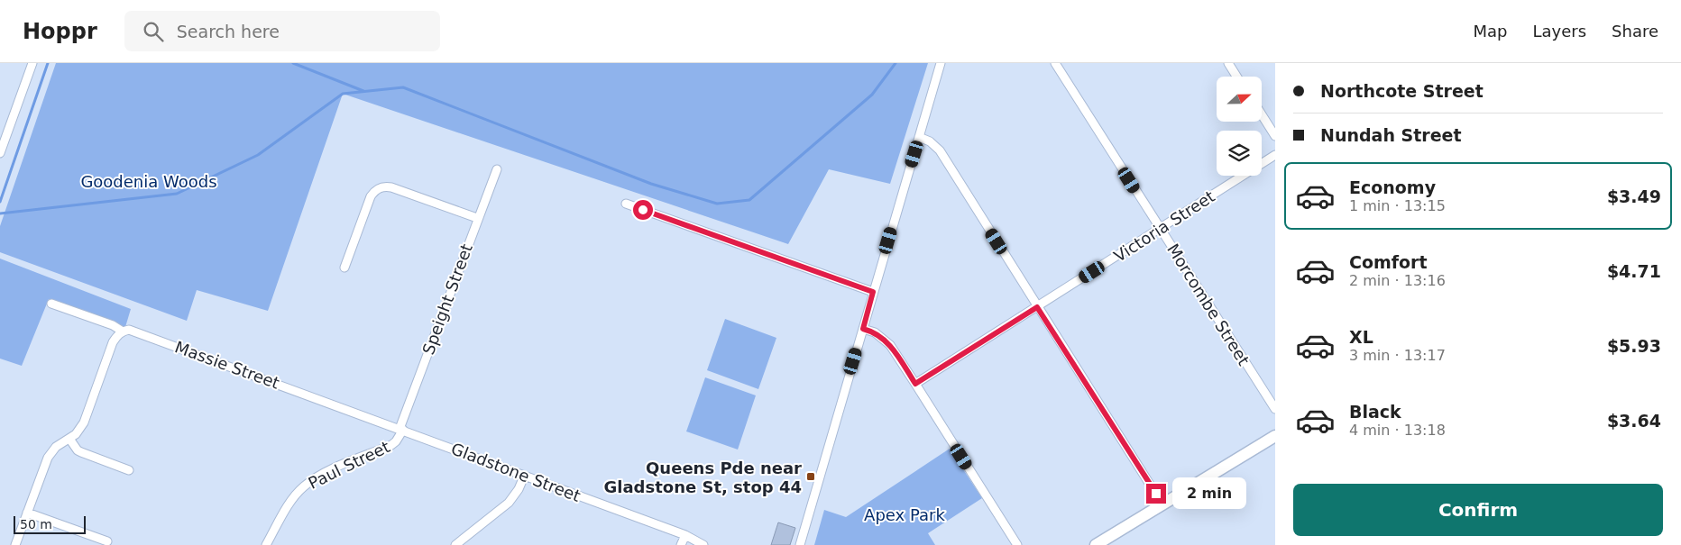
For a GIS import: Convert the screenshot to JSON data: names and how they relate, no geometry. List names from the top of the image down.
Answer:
{
  "streets": {
    "street": [
      "Victoria Street",
      "Speight Street",
      "Morcombe Street",
      "Massie Street",
      "Paul Street",
      "Gladstone Street"
    ]
  },
  "crossings": [
    ["Victoria Street", "Morcombe Street"],
    ["Speight Street", "Massie Street"],
    ["Speight Street", "Paul Street"],
    ["Speight Street", "Gladstone Street"],
    ["Massie Street", "Paul Street"],
    ["Massie Street", "Gladstone Street"],
    ["Paul Street", "Gladstone Street"]
  ],
  "parks": ["Goodenia Woods", "Apex Park"],
  "places": {
    "transit": ["Queens Pde near Gladstone St, stop 44"]
  },
  "scale_bar": "50 m",
  "north": "right",
  "page": {
    "header": "Hoppr",
    "search": "Search here",
    "nav": ["Map", "Layers", "Share"],
    "banner": ["Northcote Street", "Nundah Street"],
    "list": [
      {
        "name": "Economy",
        "note": "1 min · 13:15",
        "value": "$3.49"
      },
      {
        "name": "Comfort",
        "note": "2 min · 13:16",
        "value": "$4.71"
      },
      {
        "name": "XL",
        "note": "3 min · 13:17",
        "value": "$5.93"
      },
      {
        "name": "Black",
        "note": "4 min · 13:18",
        "value": "$3.64"
      }
    ],
    "buttons": "Confirm",
    "bubble": "2 min",
    "scale": "50 m"
  }
}
